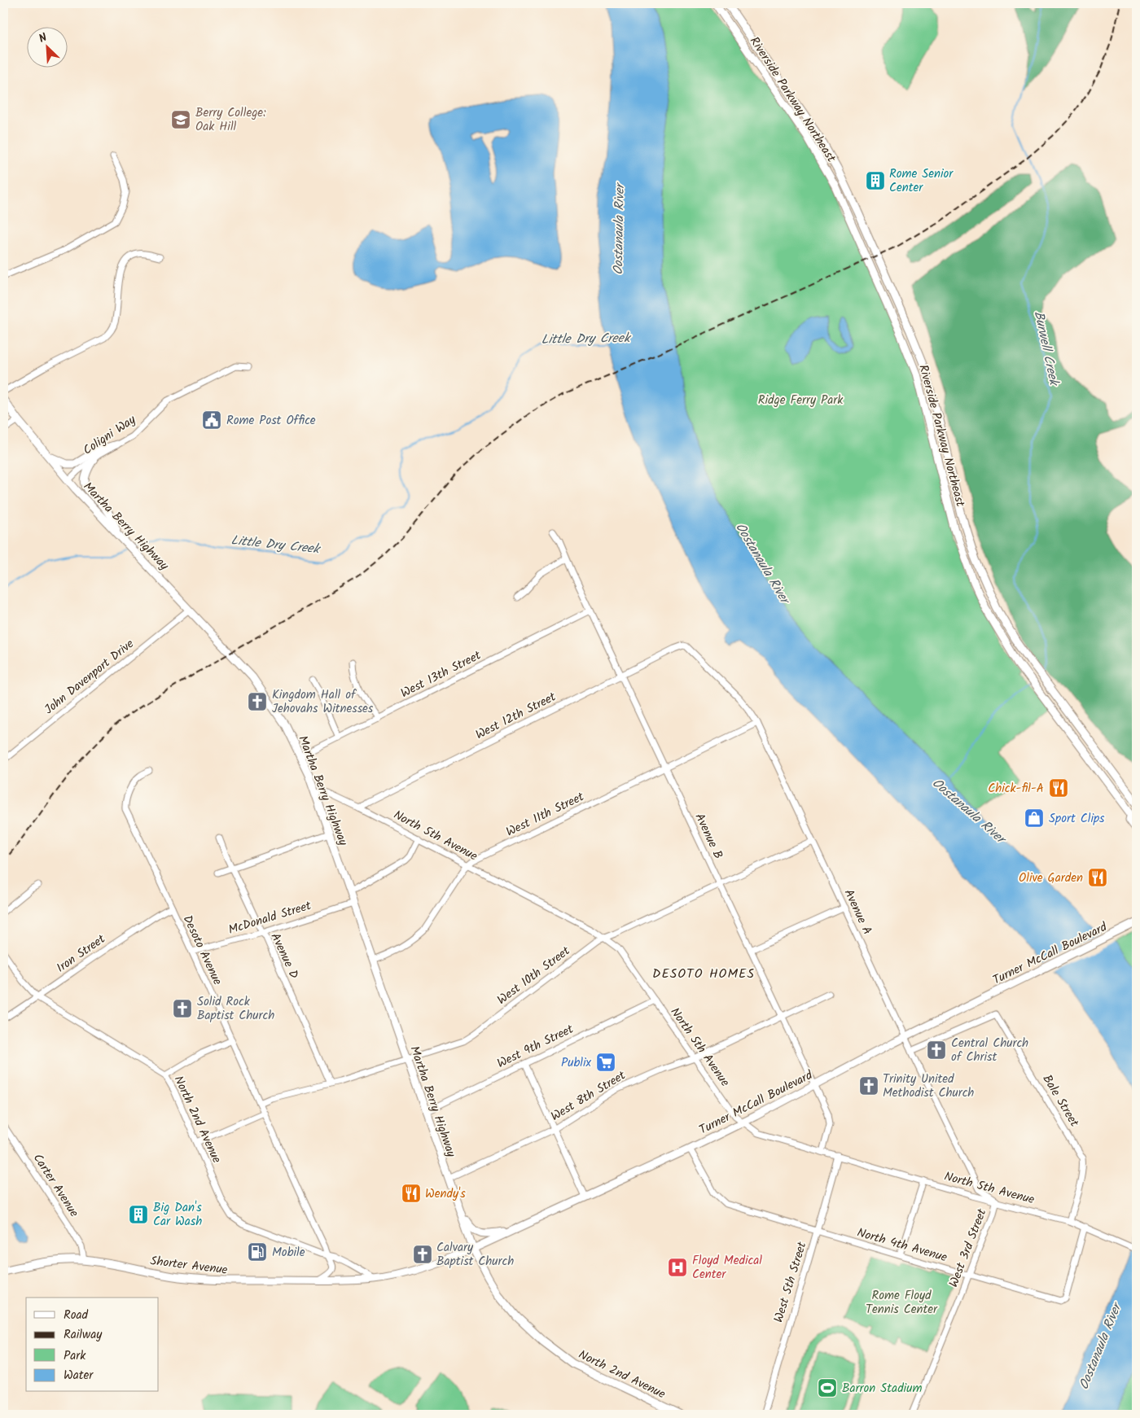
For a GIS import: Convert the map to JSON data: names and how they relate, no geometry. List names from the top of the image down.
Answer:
{
  "streets": {
    "main road": [
      "Riverside Parkway Northeast",
      "Martha Berry Highway",
      "Turner McCall Boulevard",
      "North 2nd Avenue",
      "Shorter Avenue"
    ],
    "street": [
      "Coligni Way",
      "West 13th Street",
      "John Davenport Drive",
      "West 12th Street",
      "West 11th Street",
      "North 5th Avenue",
      "Avenue B",
      "Avenue A",
      "McDonald Street",
      "Desoto Avenue",
      "Iron Street",
      "Avenue D",
      "West 10th Street",
      "West 9th Street",
      "West 8th Street",
      "Bale Street",
      "Carter Avenue",
      "North 4th Avenue",
      "West 3rd Street",
      "West 5th Street"
    ]
  },
  "crossings": [
    ["Coligni Way", "Martha Berry Highway"],
    ["Martha Berry Highway", "West 13th Street"],
    ["Martha Berry Highway", "John Davenport Drive"],
    ["Martha Berry Highway", "West 11th Street"],
    ["Martha Berry Highway", "North 5th Avenue"],
    ["Martha Berry Highway", "McDonald Street"],
    ["Martha Berry Highway", "Turner McCall Boulevard"],
    ["Martha Berry Highway", "West 10th Street"],
    ["Martha Berry Highway", "West 9th Street"],
    ["Martha Berry Highway", "West 8th Street"],
    ["Martha Berry Highway", "North 2nd Avenue"],
    ["West 13th Street", "Avenue B"],
    ["West 12th Street", "North 5th Avenue"],
    ["West 12th Street", "Avenue B"],
    ["West 12th Street", "Avenue A"],
    ["West 11th Street", "North 5th Avenue"],
    ["West 11th Street", "Avenue B"],
    ["West 11th Street", "Avenue A"],
    ["North 5th Avenue", "Avenue B"],
    ["North 5th Avenue", "Avenue A"],
    ["North 5th Avenue", "Turner McCall Boulevard"],
    ["North 5th Avenue", "West 10th Street"],
    ["North 5th Avenue", "West 9th Street"],
    ["North 5th Avenue", "West 8th Street"],
    ["North 5th Avenue", "Bale Street"],
    ["North 5th Avenue", "North 4th Avenue"],
    ["North 5th Avenue", "West 3rd Street"],
    ["North 5th Avenue", "West 5th Street"],
    ["Avenue B", "Turner McCall Boulevard"],
    ["Avenue B", "West 10th Street"],
    ["Avenue B", "West 8th Street"],
    ["Avenue A", "Turner McCall Boulevard"],
    ["Avenue A", "West 10th Street"],
    ["Avenue A", "Bale Street"],
    ["Avenue A", "West 3rd Street"],
    ["McDonald Street", "Desoto Avenue"],
    ["McDonald Street", "Avenue D"],
    ["Desoto Avenue", "Iron Street"],
    ["Desoto Avenue", "West 10th Street"],
    ["Desoto Avenue", "North 2nd Avenue"],
    ["Desoto Avenue", "Shorter Avenue"],
    ["Iron Street", "North 2nd Avenue"],
    ["Turner McCall Boulevard", "North 2nd Avenue"],
    ["Turner McCall Boulevard", "North 4th Avenue"],
    ["Turner McCall Boulevard", "Shorter Avenue"],
    ["Avenue D", "West 10th Street"],
    ["North 2nd Avenue", "Shorter Avenue"],
    ["Carter Avenue", "Shorter Avenue"],
    ["North 4th Avenue", "West 3rd Street"],
    ["North 4th Avenue", "West 5th Street"]
  ],
  "districts": ["DESOTO HOMES"],
  "water": ["Oostanaula River", "Little Dry Creek", "Burwell Creek"],
  "parks": ["Ridge Ferry Park", "Rome Floyd Tennis Center"],
  "places": {
    "school or university": ["Berry College: Oak Hill"],
    "building": ["Rome Senior Center", "Big Dan's Car Wash"],
    "public building": ["Rome Post Office"],
    "church": [
      "Kingdom Hall of Jehovahs Witnesses",
      "Solid Rock Baptist Church",
      "Central Church of Christ",
      "Trinity United Methodist Church",
      "Calvary Baptist Church"
    ],
    "restaurant": ["Chick-fil-A", "Olive Garden", "Wendy's"],
    "shop": ["Sport Clips"],
    "supermarket": ["Publix"],
    "fuel station": ["Mobile"],
    "hospital": ["Floyd Medical Center"],
    "sports": ["Barron Stadium"]
  },
  "legend": [
    "Road",
    "Railway",
    "Park",
    "Water"
  ],
  "north": "top left"
}
